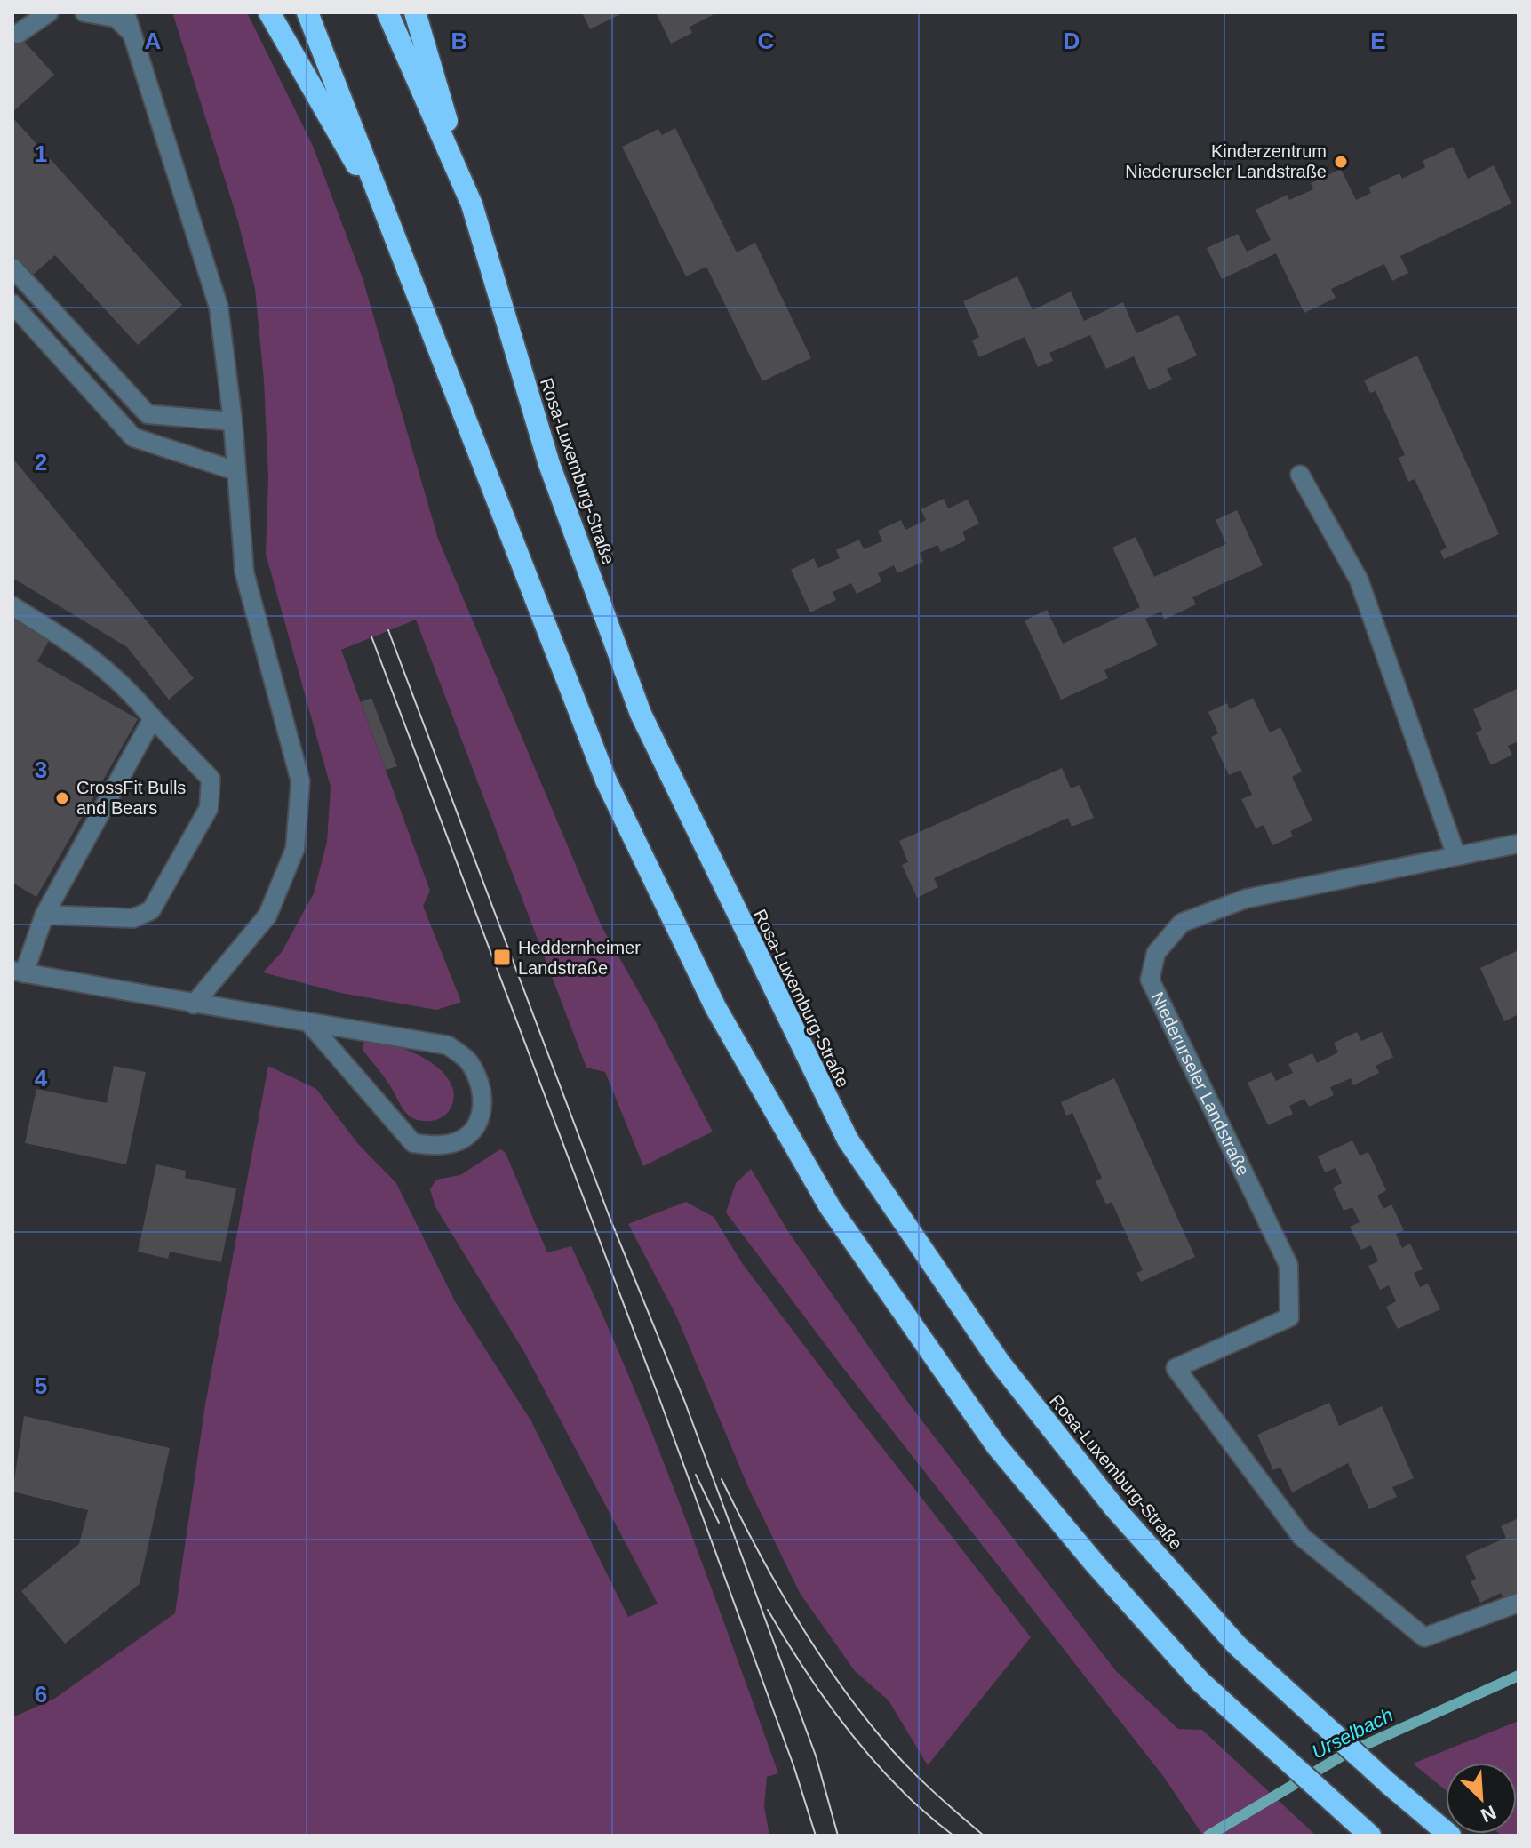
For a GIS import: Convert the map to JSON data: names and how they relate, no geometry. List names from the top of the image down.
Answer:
{
  "streets": {
    "highway": ["Rosa-Luxemburg-Straße"],
    "street": ["Niederurseler Landstraße"]
  },
  "water": ["Urselbach"],
  "places": {
    "other": ["Kinderzentrum Niederurseler Landstraße", "CrossFit Bulls and Bears"],
    "transit": ["Heddernheimer Landstraße"]
  },
  "north": "bottom right",
  "grid": {
    "columns": [
      "A",
      "B",
      "C",
      "D",
      "E"
    ],
    "rows": [
      "1",
      "2",
      "3",
      "4",
      "5",
      "6"
    ]
  }
}
